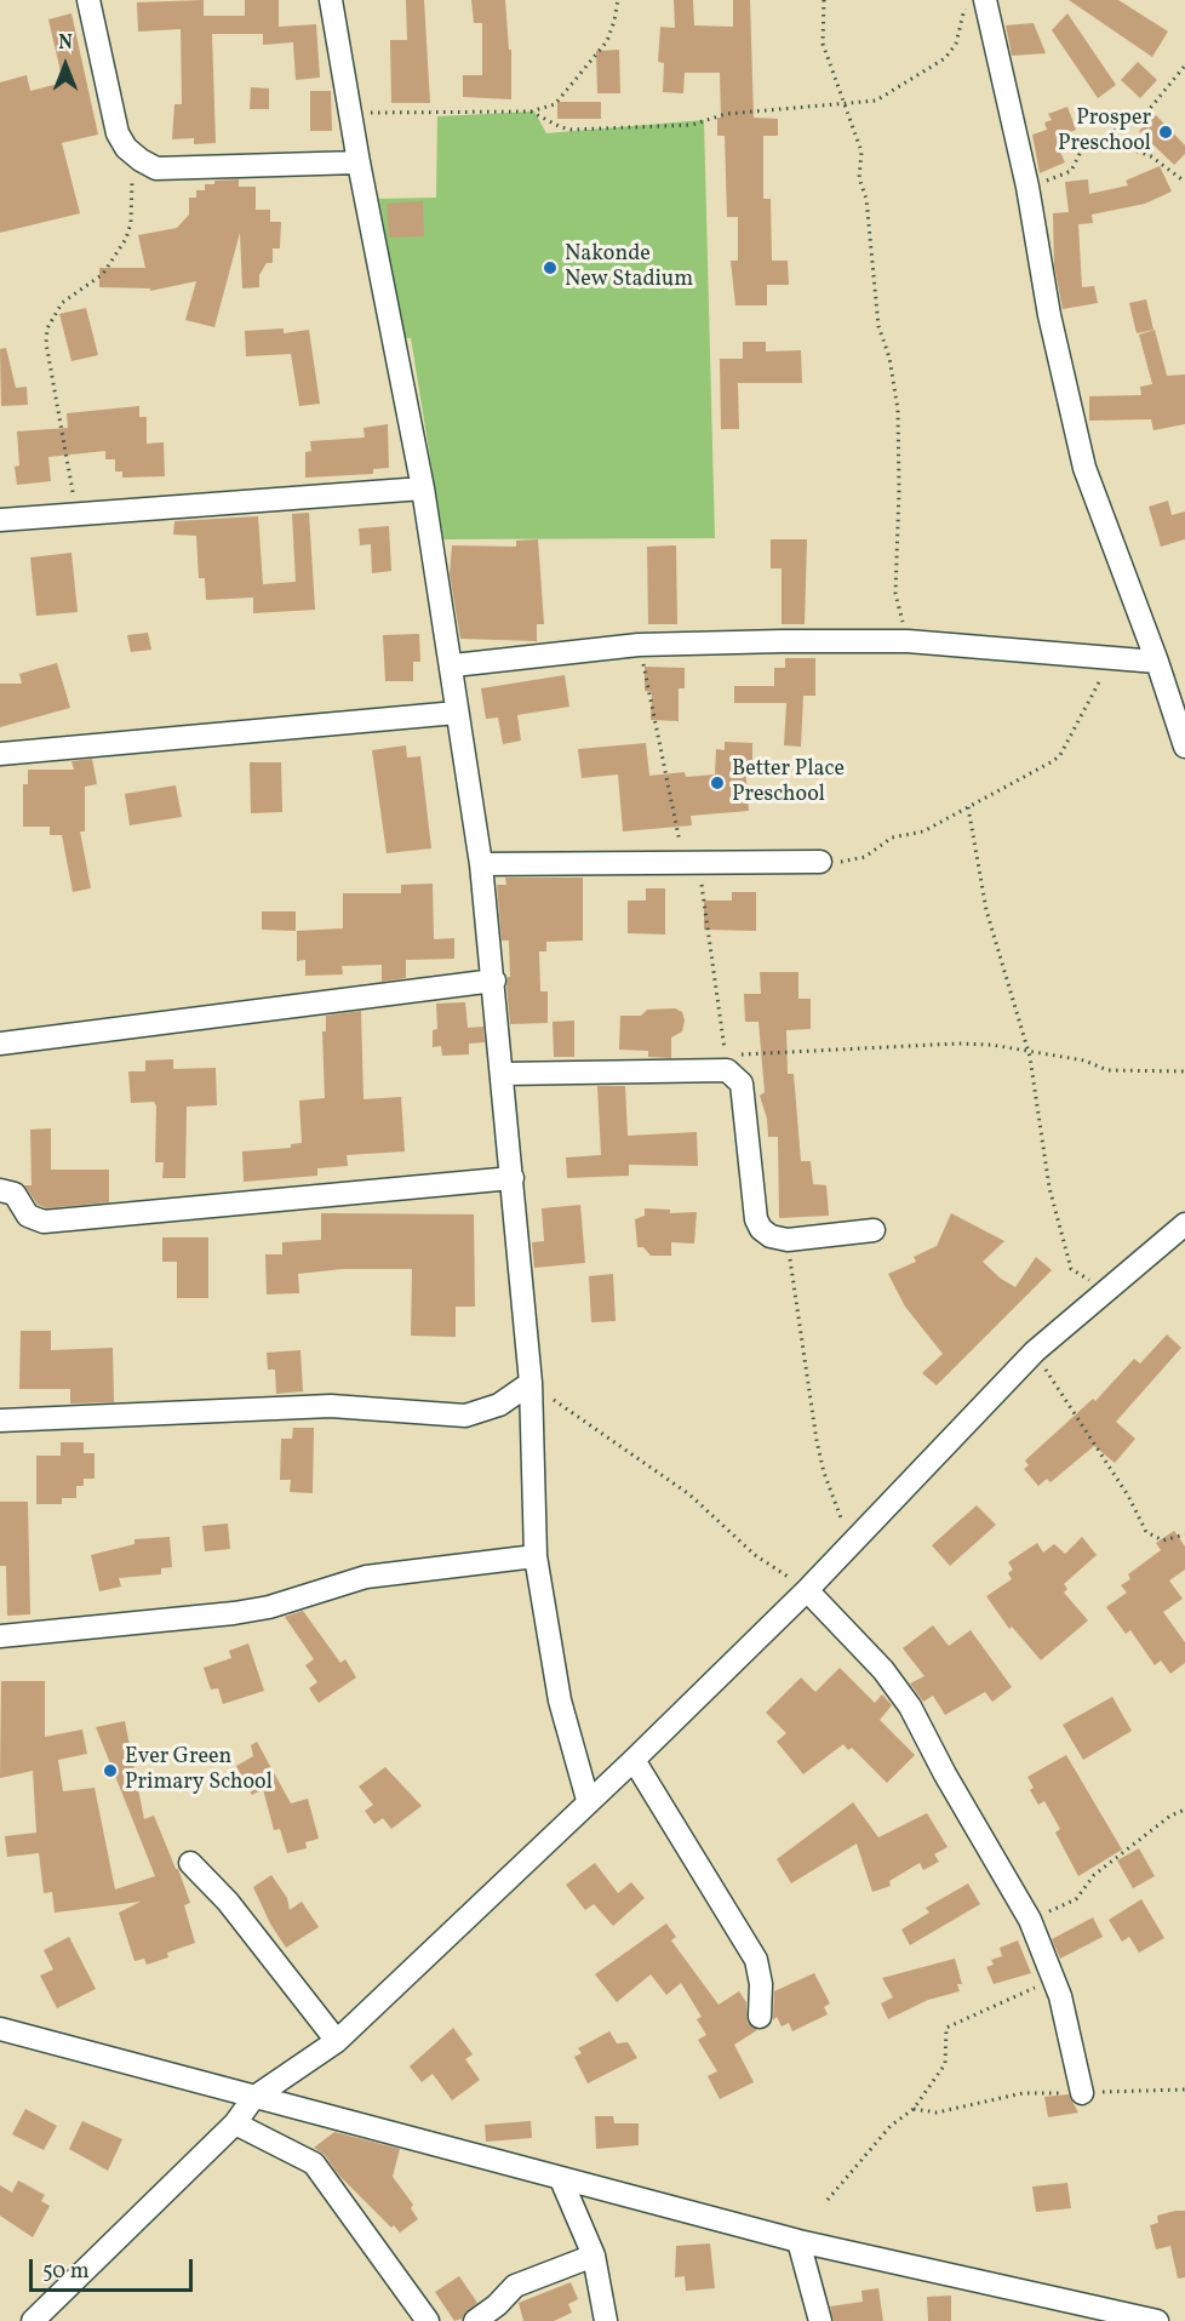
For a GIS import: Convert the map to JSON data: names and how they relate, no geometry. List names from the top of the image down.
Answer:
{
  "places": [
    "Prosper Preschool",
    "Nakonde New Stadium",
    "Better Place Preschool",
    "Ever Green Primary School"
  ],
  "scale_bar": "50 m",
  "north": "top"
}
